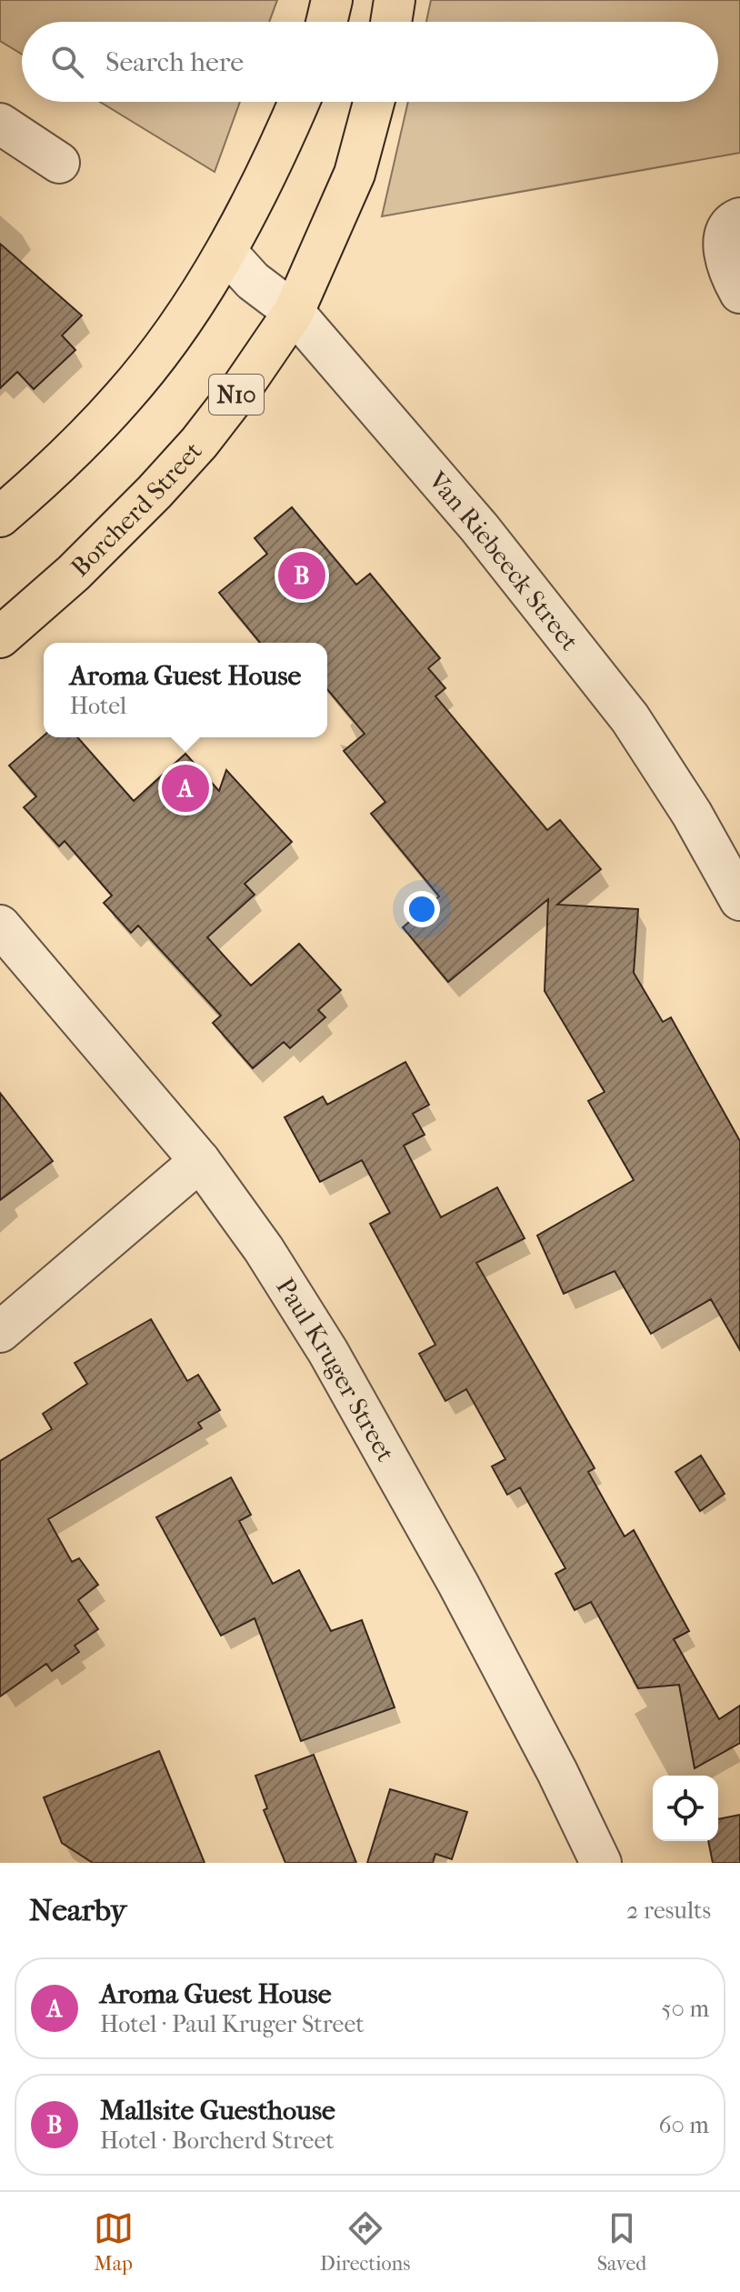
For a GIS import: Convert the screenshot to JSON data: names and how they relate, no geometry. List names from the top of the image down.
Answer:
{
  "streets": {
    "highway": ["N10", "Borcherd Street"],
    "street": ["Van Riebeeck Street", "Paul Kruger Street"]
  },
  "crossings": [
    ["Borcherd Street", "Van Riebeeck Street"]
  ],
  "page": {
    "search": "Search here",
    "pins": ["B", "A"],
    "popup": ["Aroma Guest House", "Hotel"],
    "heading": ["Nearby", "2 results"],
    "list": [
      {
        "mark": "A",
        "name": "Aroma Guest House",
        "note": "Hotel · Paul Kruger Street",
        "value": "50 m"
      },
      {
        "mark": "B",
        "name": "Mallsite Guesthouse",
        "note": "Hotel · Borcherd Street",
        "value": "60 m"
      }
    ],
    "nav": ["Map", "Directions", "Saved"]
  }
}
